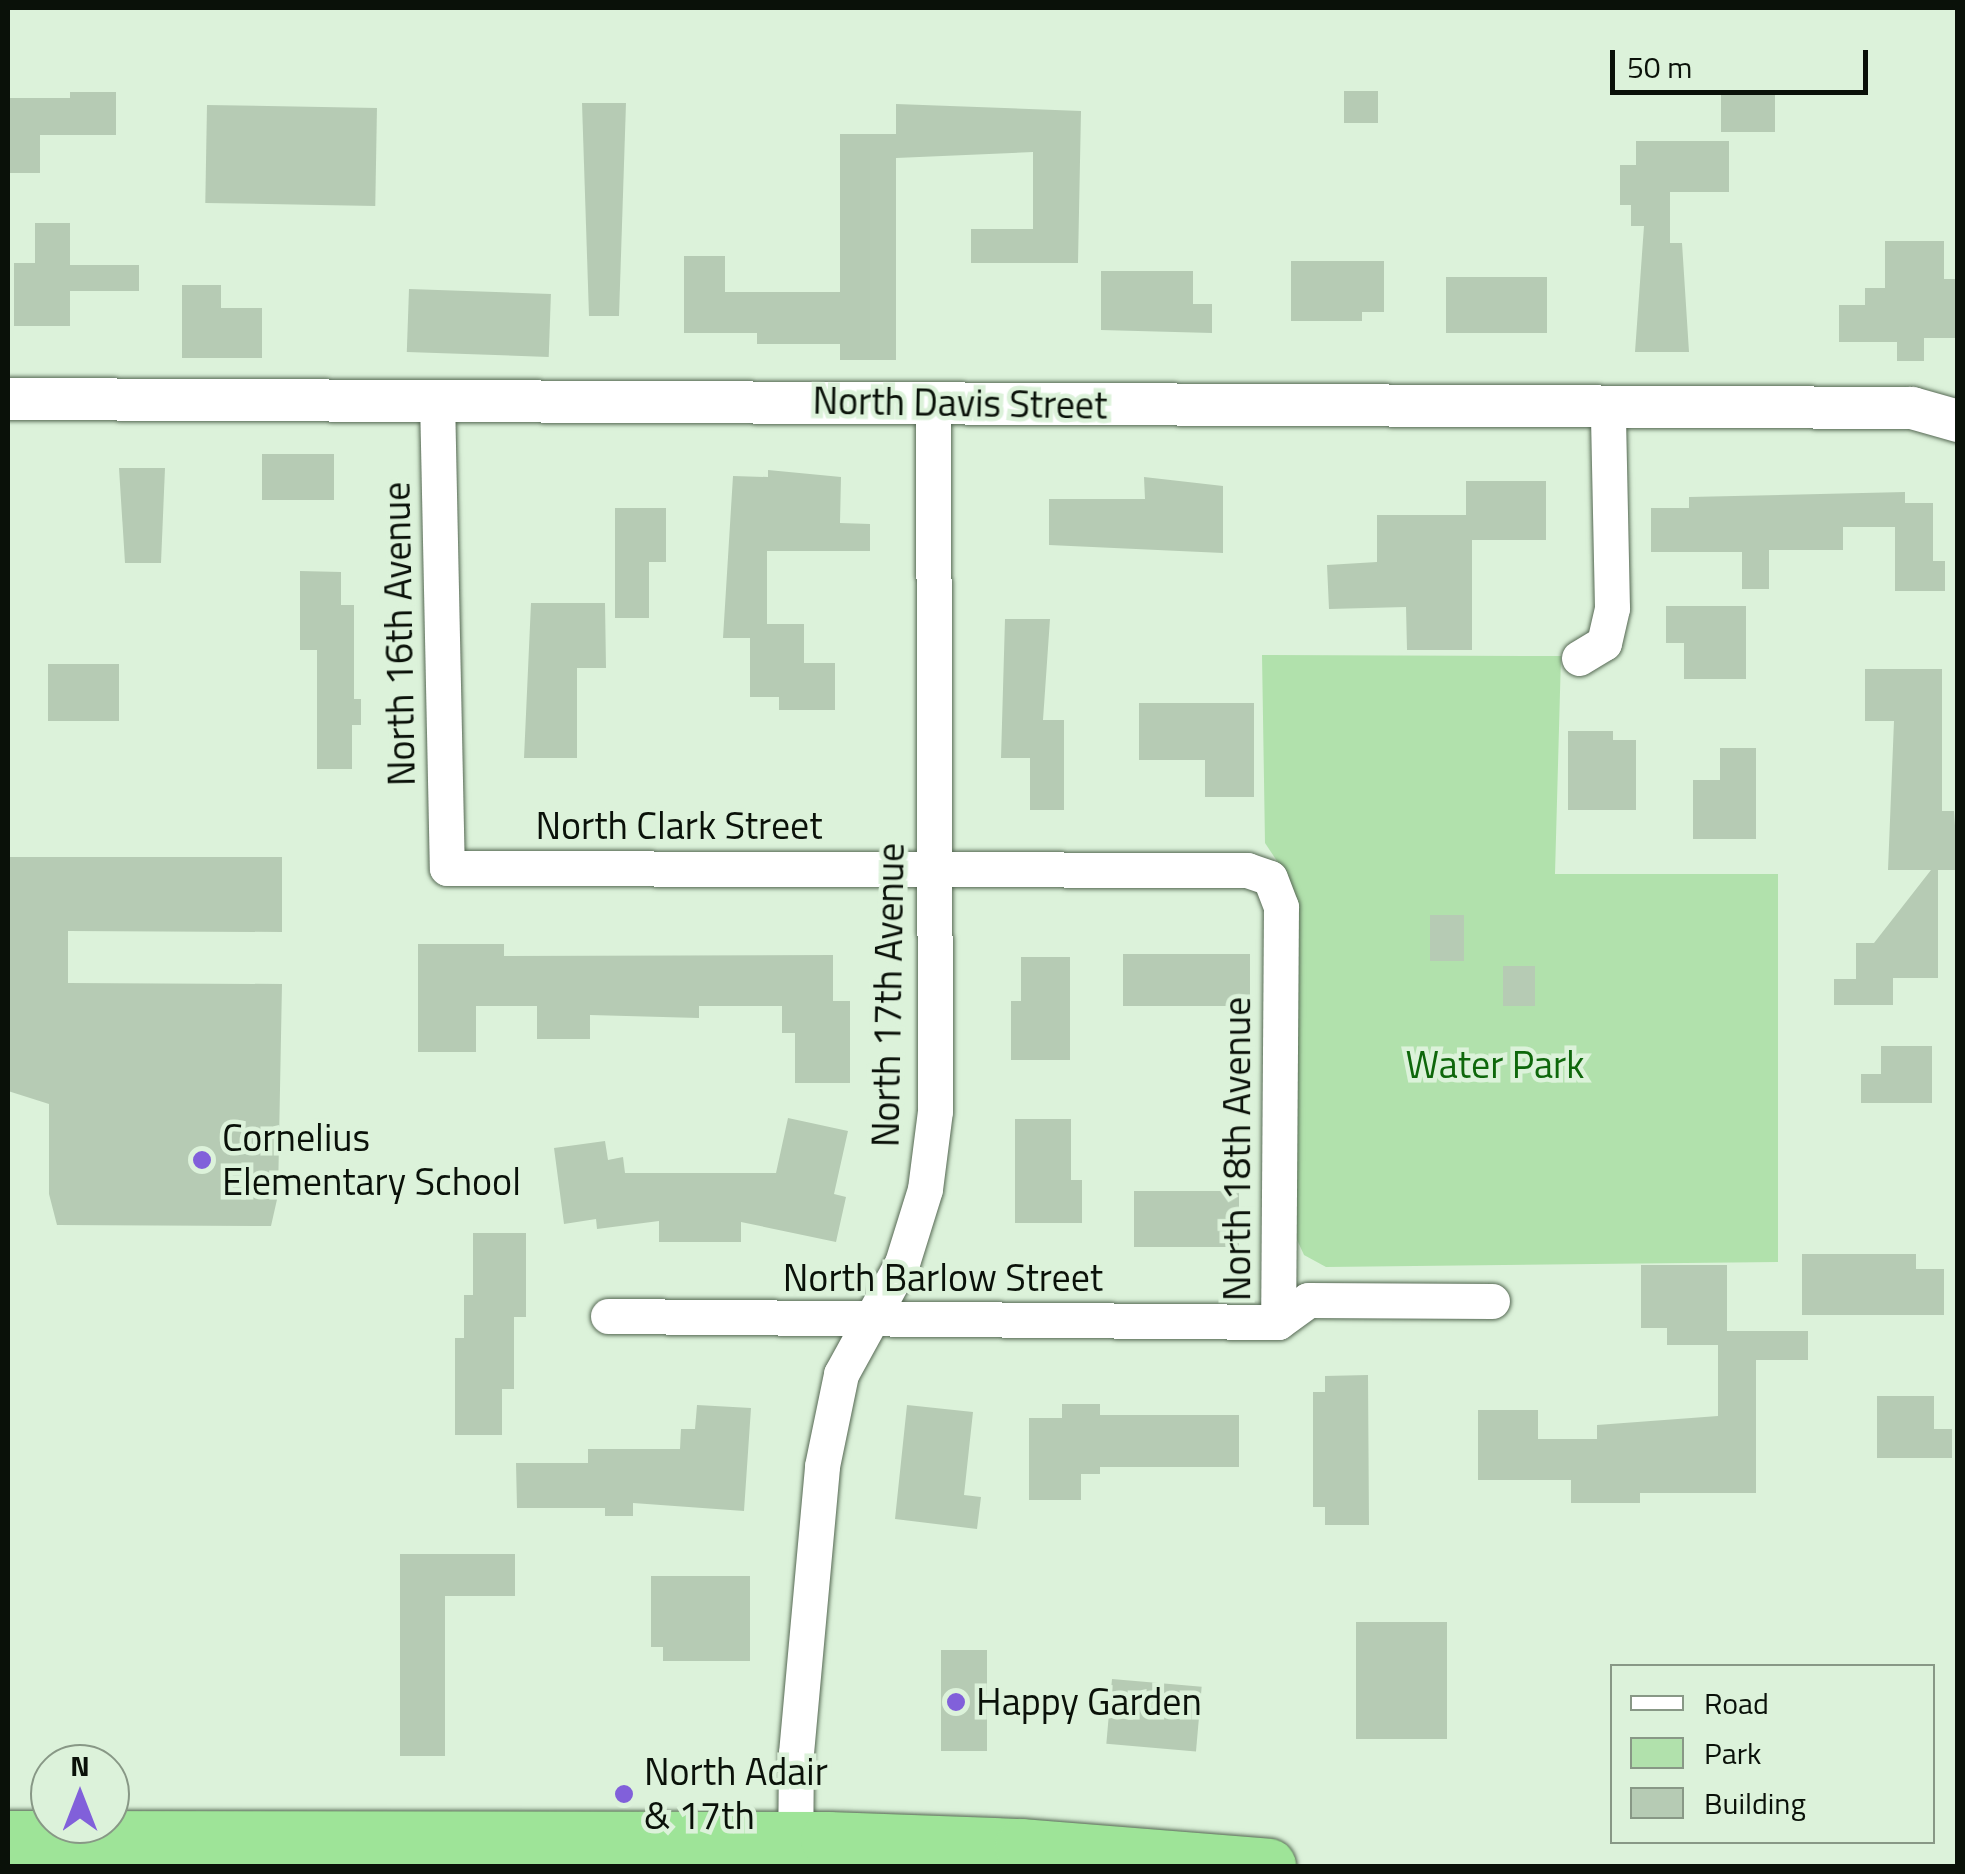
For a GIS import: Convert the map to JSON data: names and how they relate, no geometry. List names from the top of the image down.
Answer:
{
  "streets": {
    "street": [
      "North Davis Street",
      "North 16th Avenue",
      "North Clark Street",
      "North 17th Avenue",
      "North 18th Avenue",
      "North Barlow Street"
    ]
  },
  "crossings": [
    ["North Davis Street", "North 16th Avenue"],
    ["North Davis Street", "North 17th Avenue"],
    ["North 16th Avenue", "North Clark Street"],
    ["North Clark Street", "North 17th Avenue"],
    ["North Clark Street", "North 18th Avenue"],
    ["North 17th Avenue", "North Barlow Street"],
    ["North 18th Avenue", "North Barlow Street"]
  ],
  "parks": ["Water Park"],
  "places": ["Cornelius Elementary School", "Happy Garden", "North Adair & 17th"],
  "legend": ["Road", "Park", "Building"],
  "scale_bar": "50 m",
  "north": "top"
}
